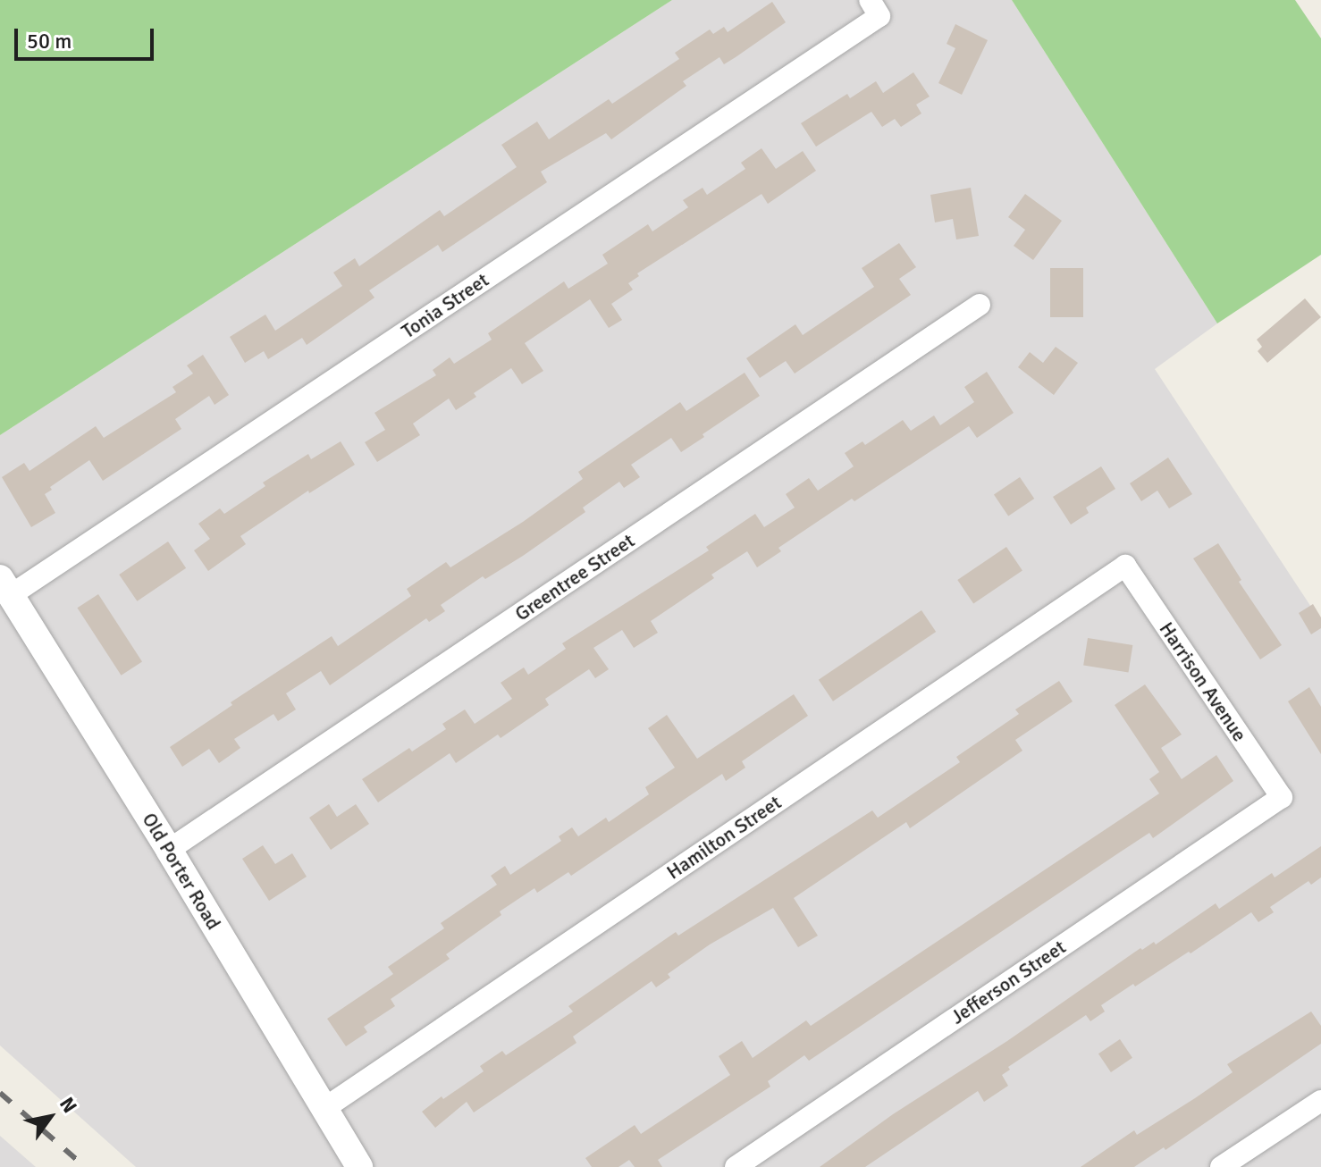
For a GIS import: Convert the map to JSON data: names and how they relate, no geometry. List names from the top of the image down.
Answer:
{
  "streets": {
    "street": [
      "Tonia Street",
      "Greentree Street",
      "Harrison Avenue",
      "Hamilton Street",
      "Old Porter Road",
      "Jefferson Street"
    ]
  },
  "crossings": [
    ["Tonia Street", "Old Porter Road"],
    ["Greentree Street", "Old Porter Road"],
    ["Harrison Avenue", "Hamilton Street"],
    ["Harrison Avenue", "Jefferson Street"],
    ["Hamilton Street", "Old Porter Road"]
  ],
  "scale_bar": "50 m",
  "north": "top right"
}
